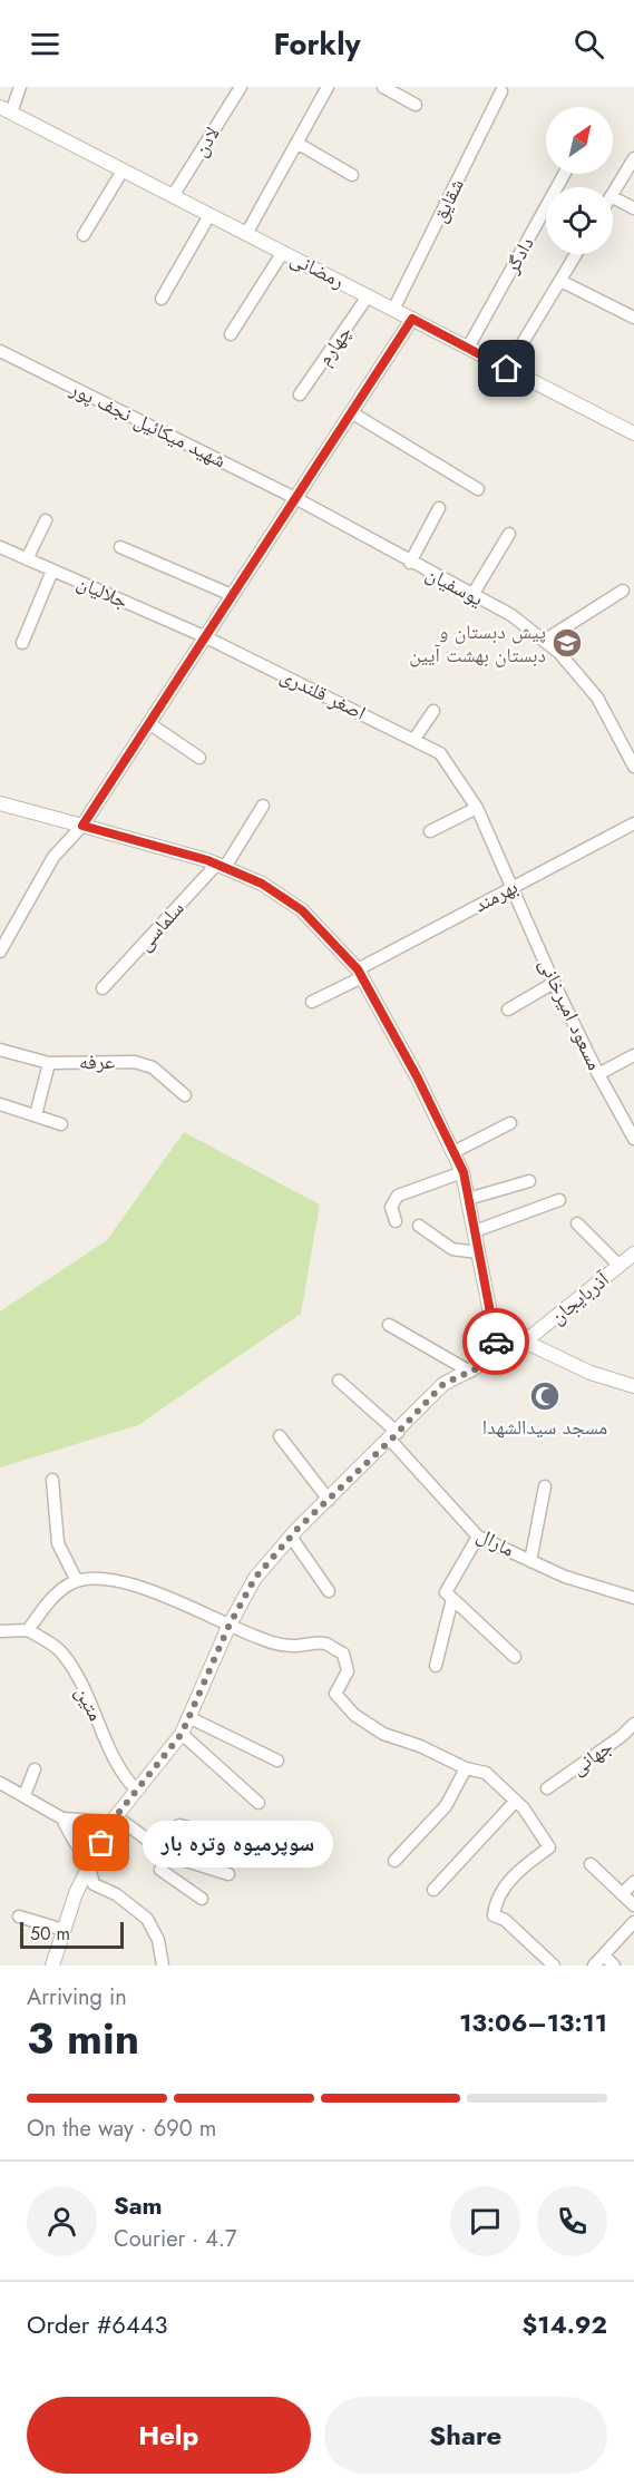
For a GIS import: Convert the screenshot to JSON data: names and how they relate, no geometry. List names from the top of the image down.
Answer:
{
  "streets": {
    "street": [
      "لادن",
      "شقایق",
      "دادگر",
      "رمضانی",
      "چهارم",
      "شهید میکائیل نجف پور",
      "یوسفیان",
      "جلالیان",
      "اصغر قلندری",
      "بهرمند",
      "سلماسی",
      "مسعود امیرخانی",
      "عرفه",
      "آذربایجان",
      "مارال",
      "متین",
      "جهانی"
    ]
  },
  "crossings": [
    ["لادن", "رمضانی"],
    ["شقایق", "رمضانی"],
    ["دادگر", "رمضانی"],
    ["رمضانی", "چهارم"],
    ["شهید میکائیل نجف پور", "یوسفیان"],
    ["جلالیان", "اصغر قلندری"],
    ["بهرمند", "مسعود امیرخانی"],
    ["آذربایجان", "مارال"],
    ["آذربایجان", "متین"]
  ],
  "places": {
    "school or university": ["پیش دبستان و دبستان بهشت آیین"],
    "mosque": ["مسجد سیدالشهدا"],
    "other": ["سوپرمیوه وتره بار"]
  },
  "scale_bar": "50 m",
  "north": "top right",
  "page": {
    "header": "Forkly",
    "bubble": "سوپرمیوه وتره بار",
    "scale": "50 m",
    "heading": ["3 min", "Arriving in", "13:06–13:11"],
    "panel": [
      "Sam",
      "Courier · 4.7",
      "Order #6443",
      "$14.92"
    ],
    "bar": "On the way · 690 m",
    "buttons": ["Help", "Share"]
  }
}
